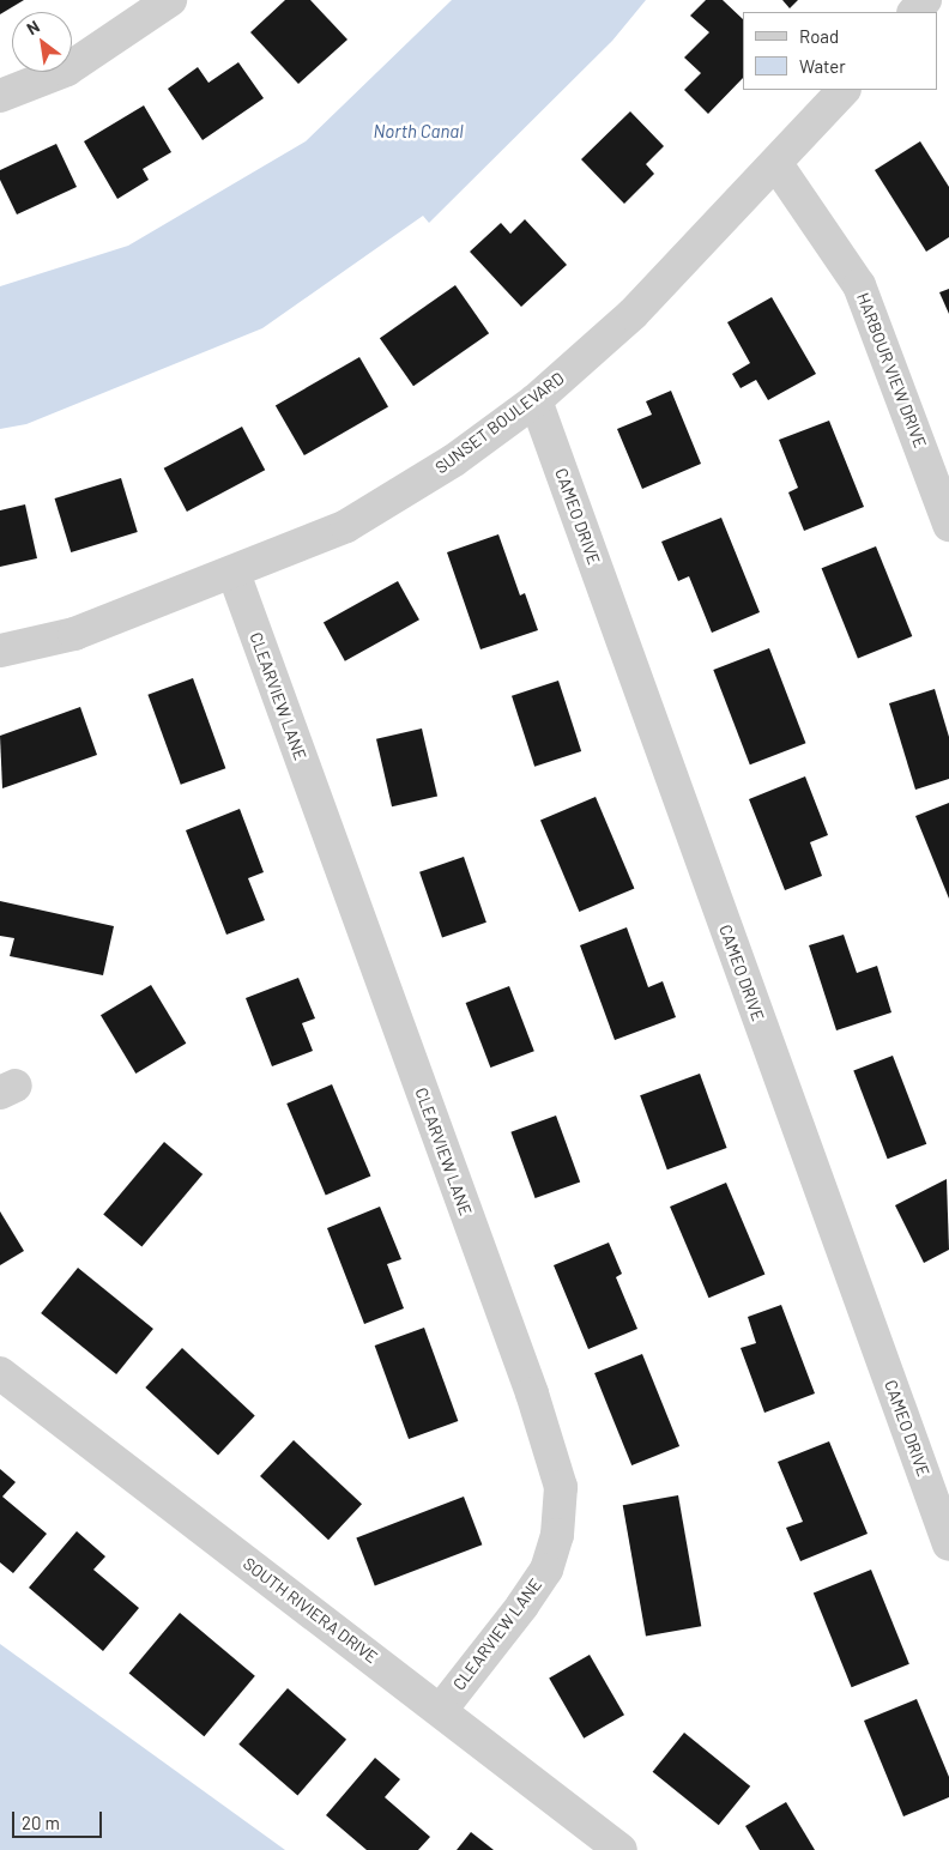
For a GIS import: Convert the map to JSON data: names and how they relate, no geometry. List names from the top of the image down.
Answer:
{
  "streets": {
    "street": [
      "HARBOUR VIEW DRIVE",
      "SUNSET BOULEVARD",
      "CAMEO DRIVE",
      "CLEARVIEW LANE",
      "SOUTH RIVIERA DRIVE"
    ]
  },
  "crossings": [
    ["HARBOUR VIEW DRIVE", "SUNSET BOULEVARD"],
    ["SUNSET BOULEVARD", "CAMEO DRIVE"],
    ["SUNSET BOULEVARD", "CLEARVIEW LANE"],
    ["CLEARVIEW LANE", "SOUTH RIVIERA DRIVE"]
  ],
  "water": ["North Canal"],
  "legend": ["Road", "Water"],
  "scale_bar": "20 m",
  "north": "top left"
}
